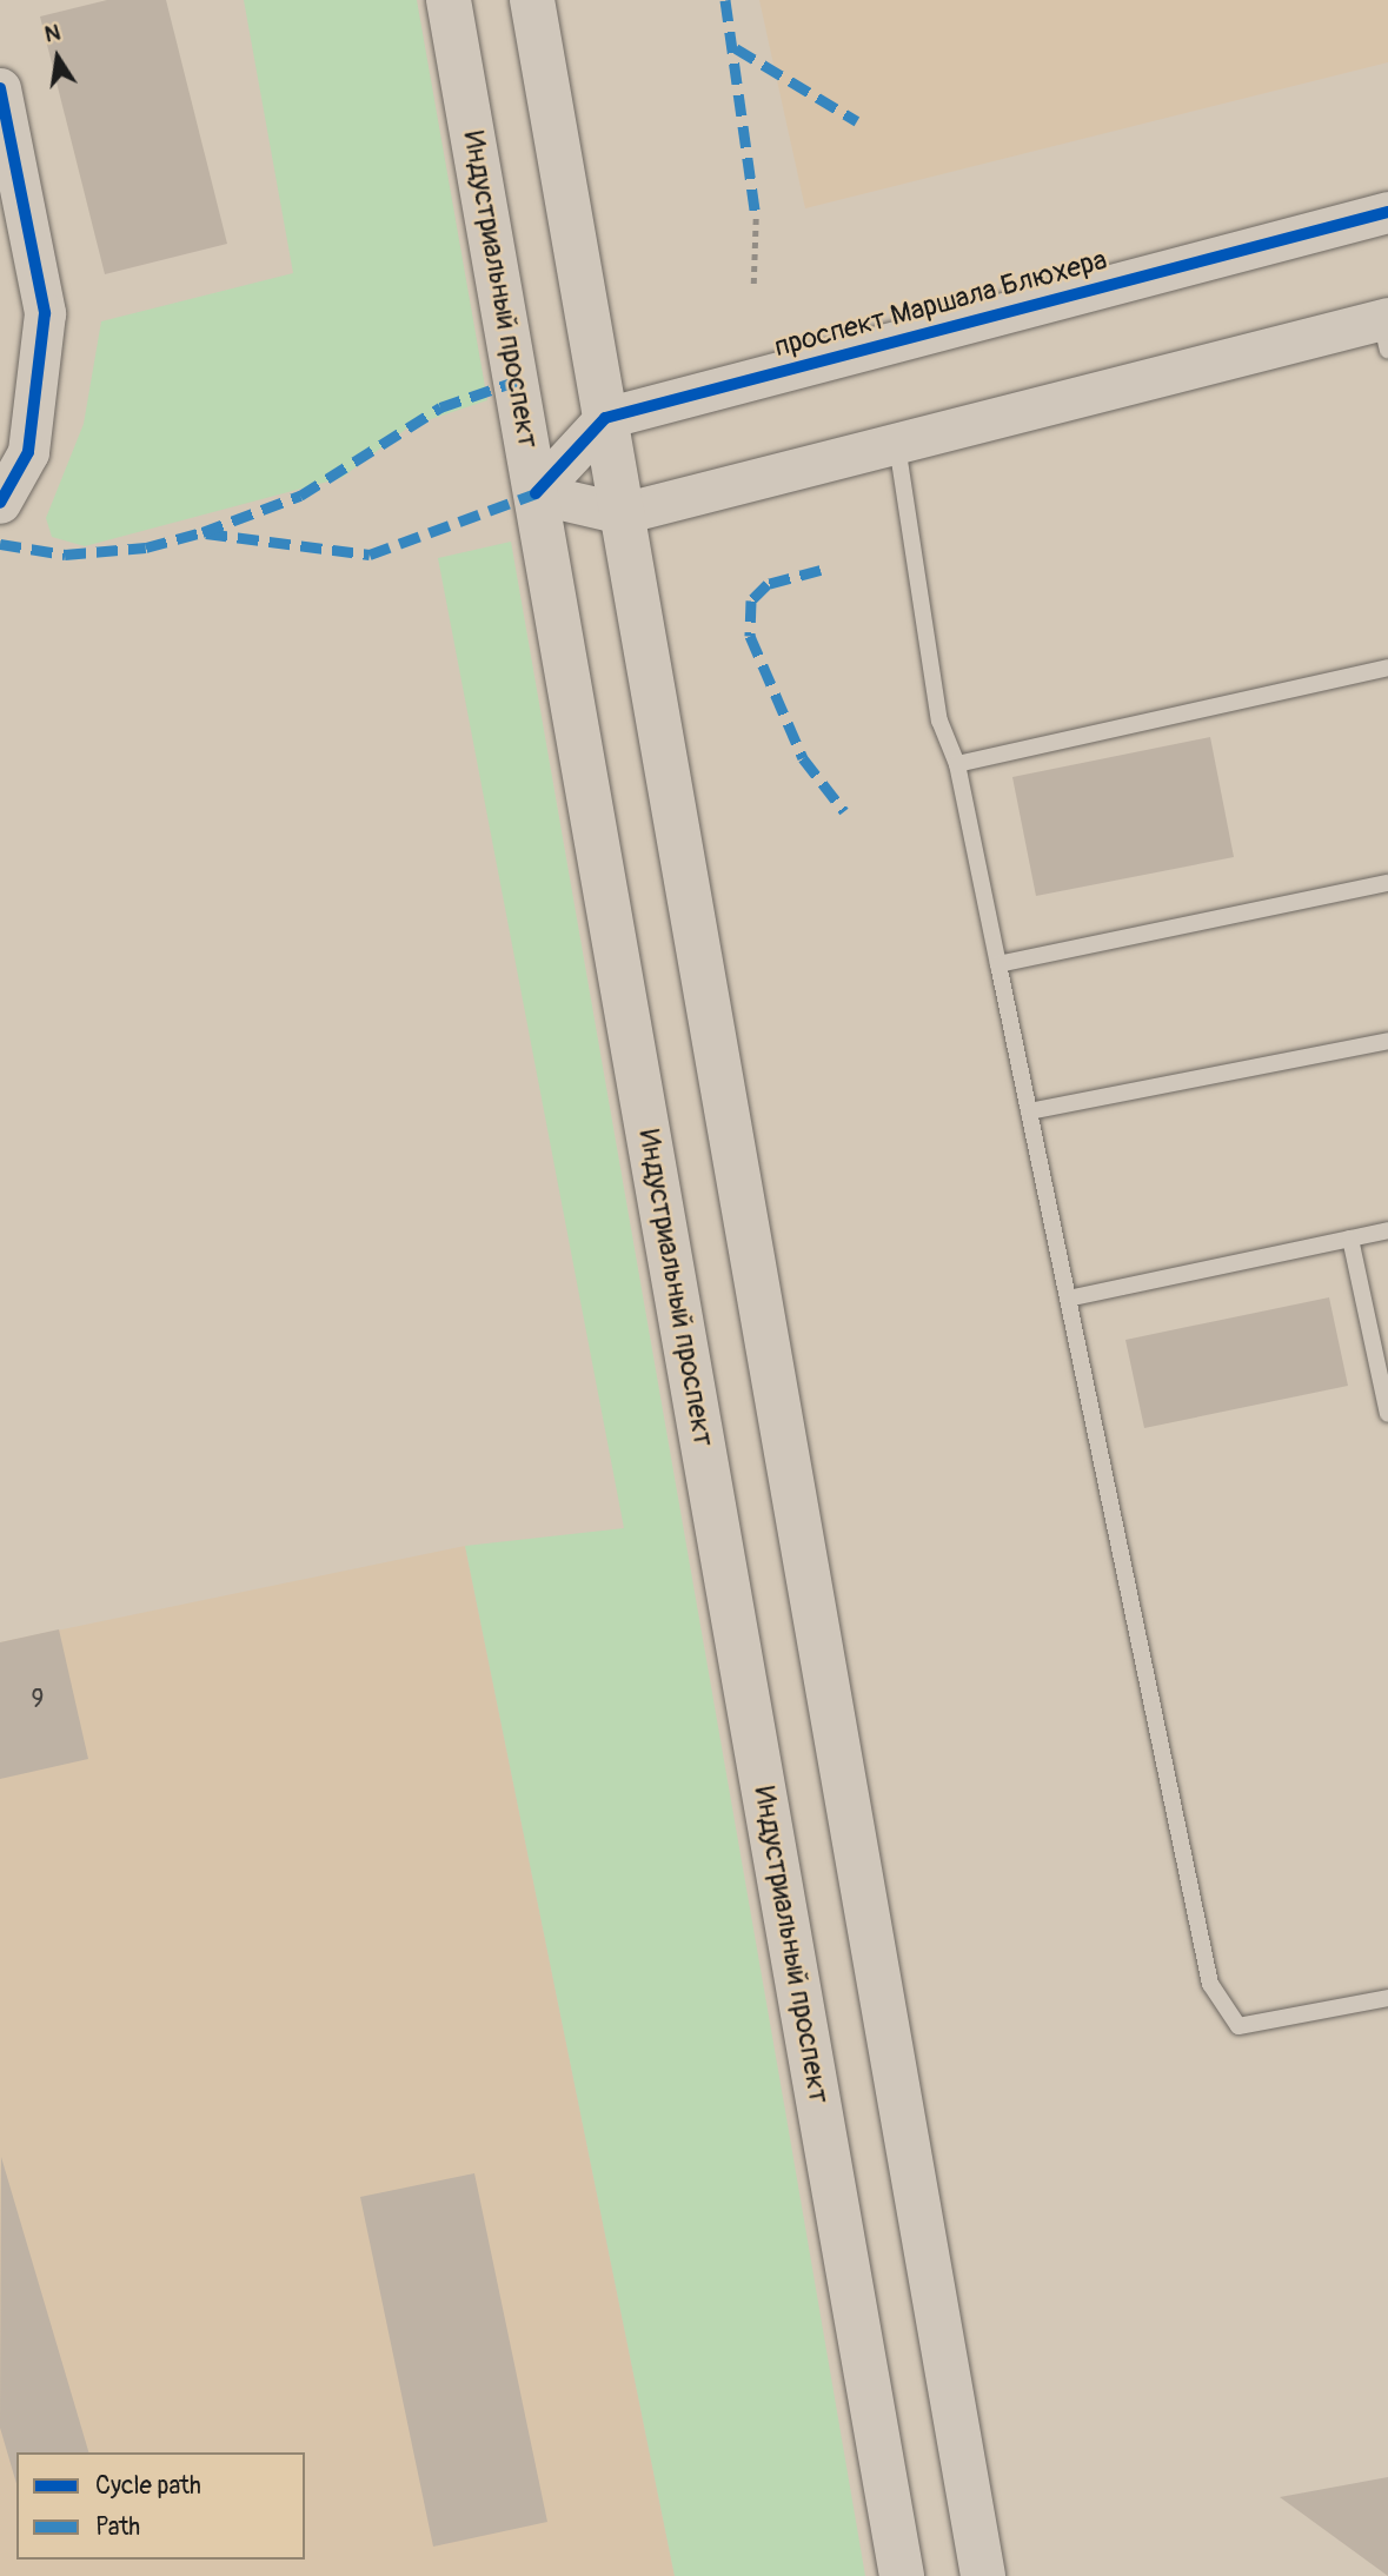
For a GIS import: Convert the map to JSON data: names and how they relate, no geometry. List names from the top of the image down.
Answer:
{
  "streets": {
    "main road": ["Индустриальный проспект"],
    "street": ["проспект Маршала Блюхера"]
  },
  "house_numbers": ["9"],
  "legend": ["Cycle path", "Path"],
  "north": "top"
}
